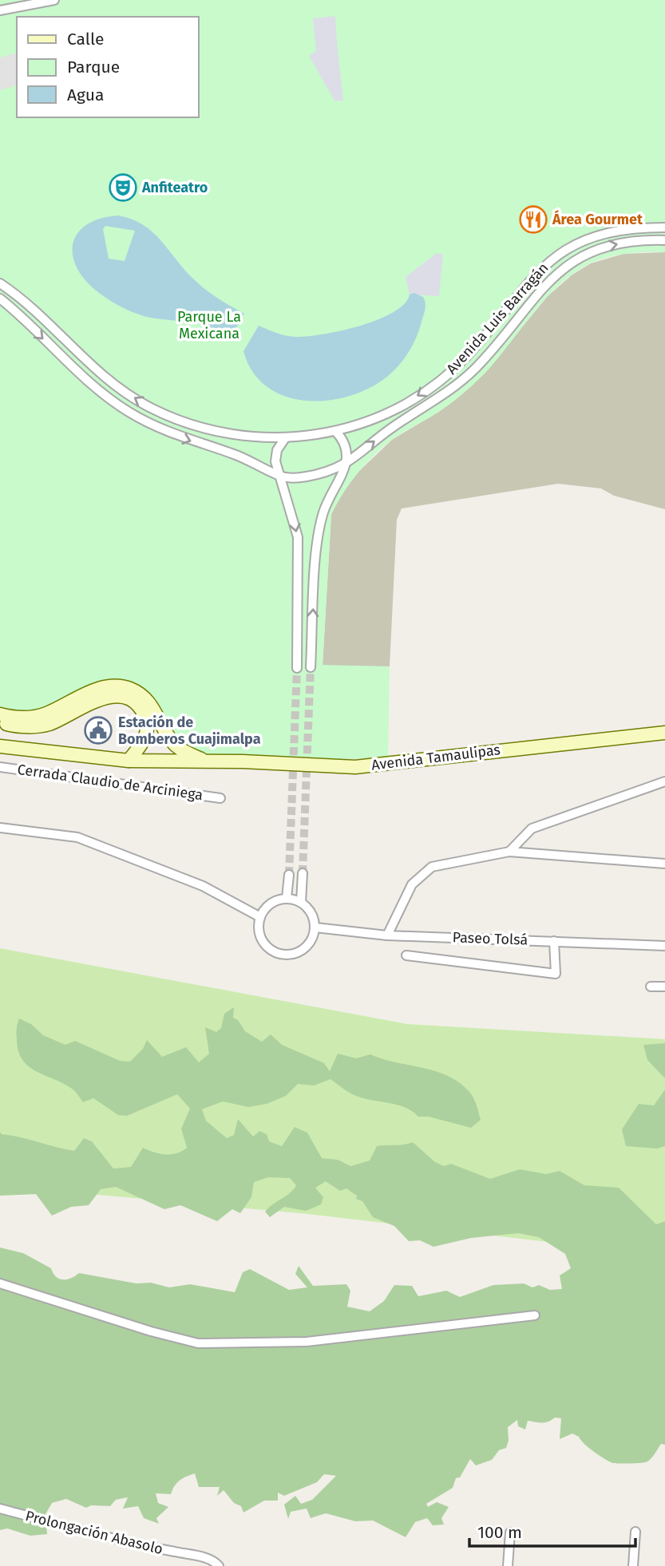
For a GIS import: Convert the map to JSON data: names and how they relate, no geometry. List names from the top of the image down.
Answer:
{
  "streets": {
    "street": [
      "Avenida Luis Barragán",
      "Avenida Tamaulipas",
      "Cerrada Claudio de Arciniega",
      "Paseo Tolsá",
      "Prolongación Abasolo"
    ]
  },
  "parks": ["Parque La Mexicana"],
  "places": {
    "theatre": ["Anfiteatro"],
    "restaurant": ["Área Gourmet"],
    "public building": ["Estación de Bomberos Cuajimalpa"]
  },
  "legend": ["Calle", "Parque", "Agua"],
  "scale_bar": "100 m"
}
